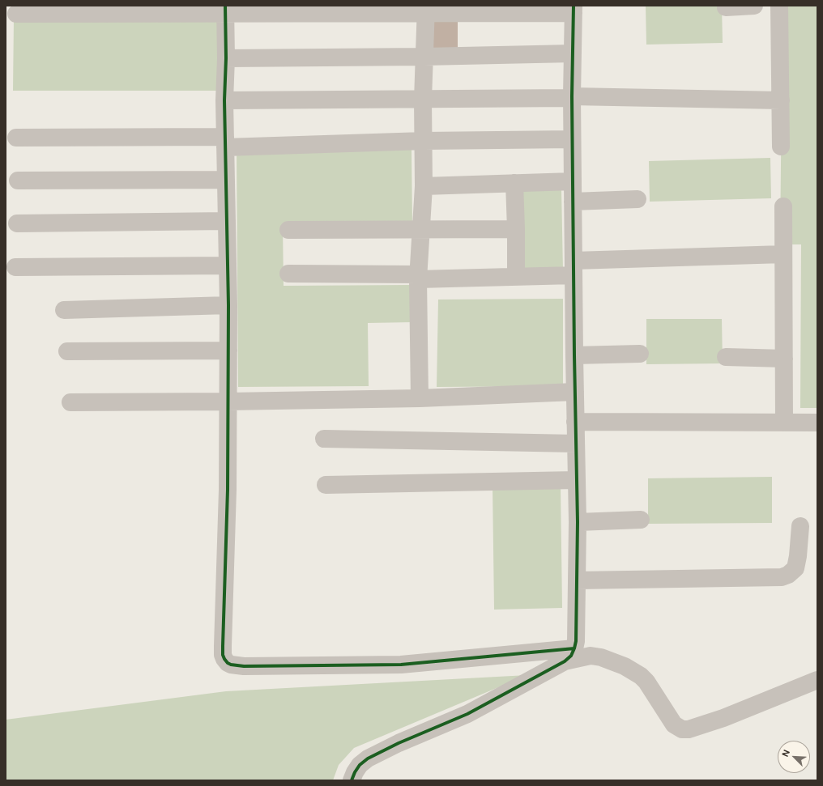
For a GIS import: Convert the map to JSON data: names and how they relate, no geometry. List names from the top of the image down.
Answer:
{
  "north": "top left"
}
